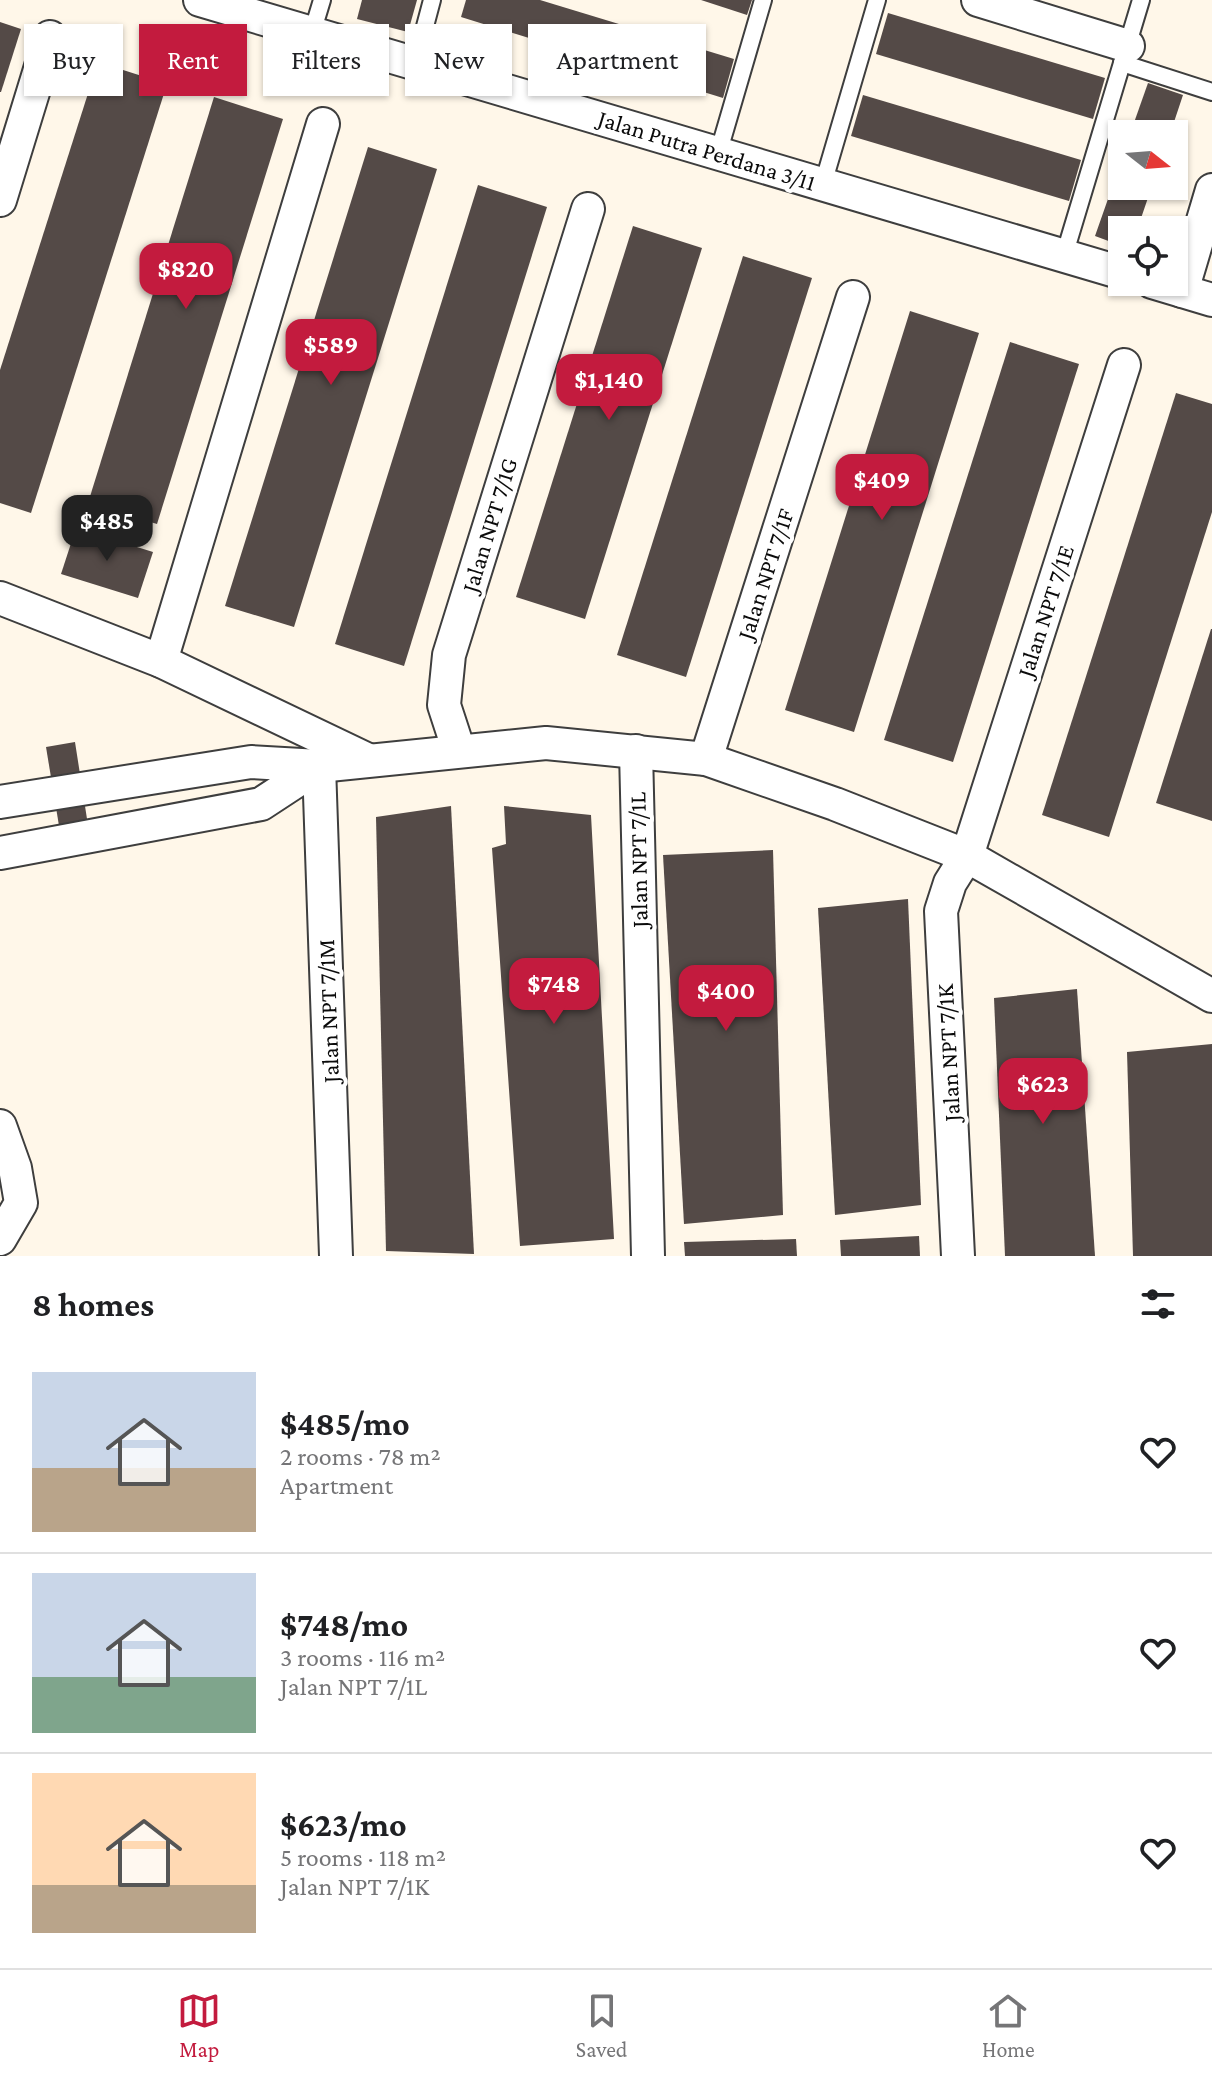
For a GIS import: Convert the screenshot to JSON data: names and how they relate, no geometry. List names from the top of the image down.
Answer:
{
  "streets": {
    "street": [
      "Jalan Putra Perdana 3/11",
      "Jalan NPT 7/1G",
      "Jalan NPT 7/1F",
      "Jalan NPT 7/1E",
      "Jalan NPT 7/1L",
      "Jalan NPT 7/1M",
      "Jalan NPT 7/1K"
    ]
  },
  "crossings": [
    ["Jalan NPT 7/1E", "Jalan NPT 7/1K"]
  ],
  "north": "right",
  "page": {
    "chip": [
      "Buy",
      "Rent",
      "Filters",
      "New",
      "Apartment"
    ],
    "price": [
      "$820",
      "$589",
      "$1,140",
      "$409",
      "$485",
      "$748",
      "$400",
      "$623"
    ],
    "heading": "8 homes",
    "list": [
      {
        "name": "$485/mo",
        "note": "2 rooms · 78 m² · Apartment"
      },
      {
        "name": "$748/mo",
        "note": "3 rooms · 116 m² · Jalan NPT 7/1L"
      },
      {
        "name": "$623/mo",
        "note": "5 rooms · 118 m² · Jalan NPT 7/1K"
      }
    ],
    "tabs": ["Map", "Saved", "Home"]
  }
}
